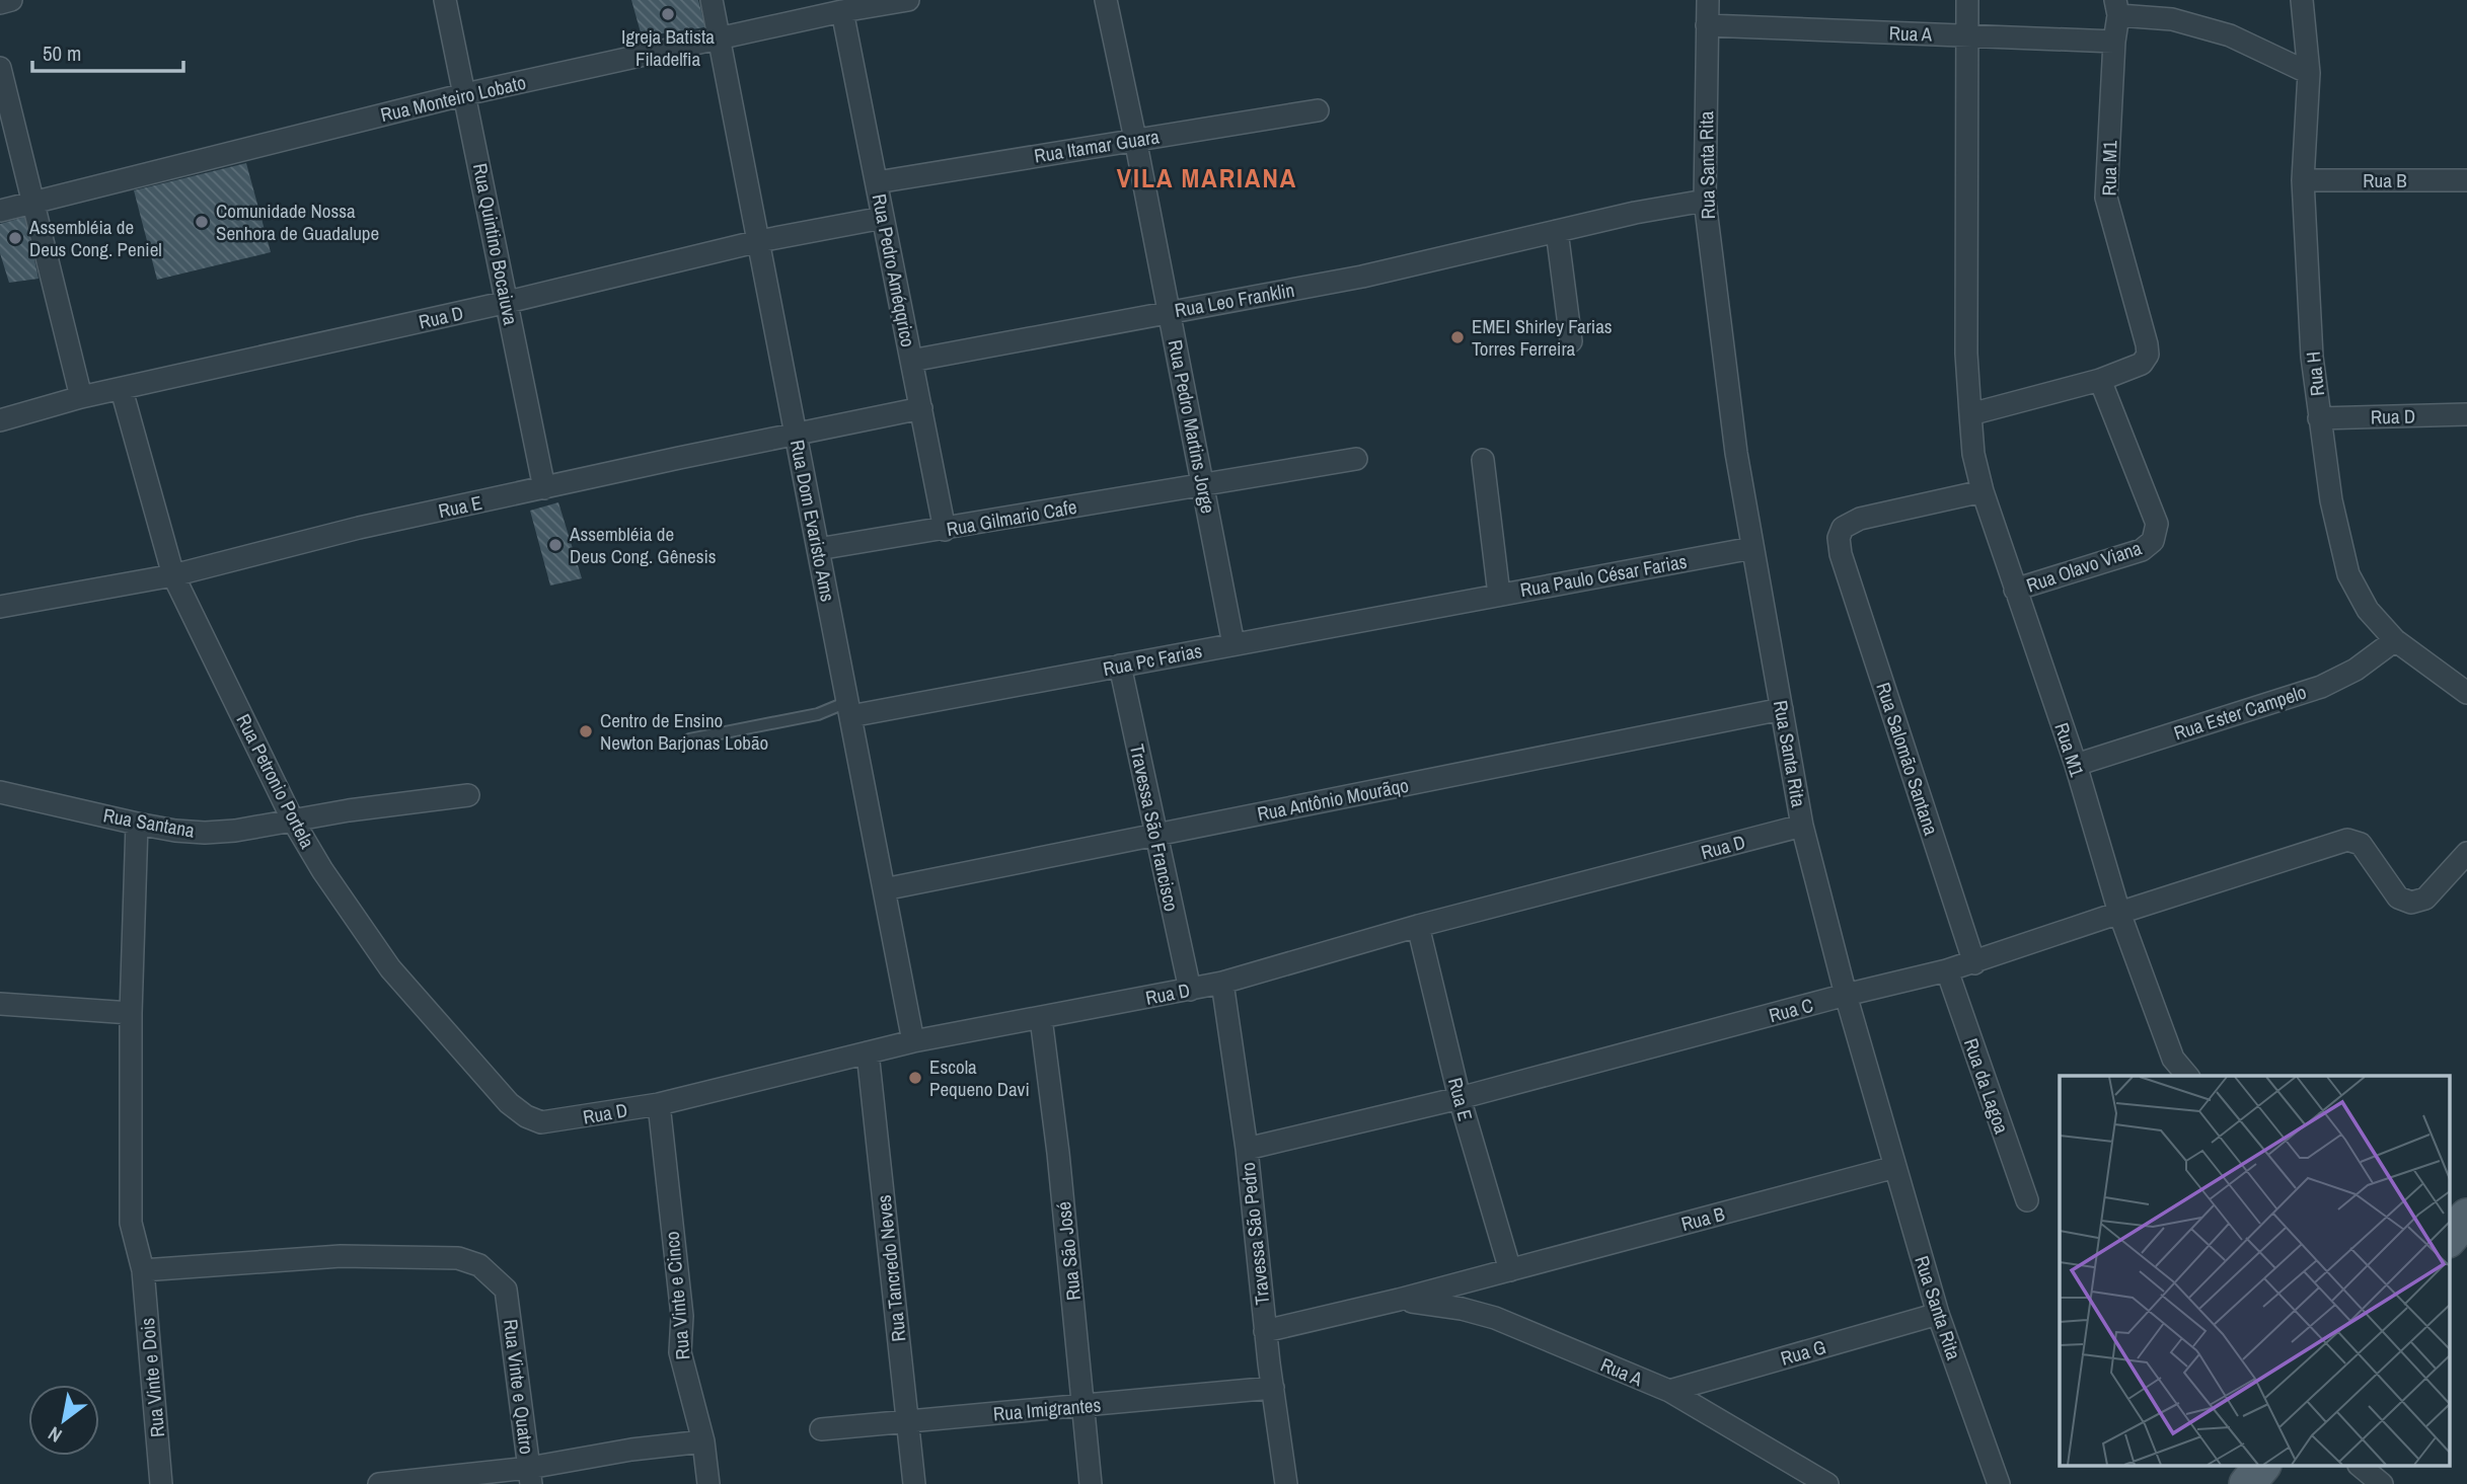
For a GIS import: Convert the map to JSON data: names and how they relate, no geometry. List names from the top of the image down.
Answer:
{
  "streets": {
    "street": [
      "Rua A",
      "Rua Monteiro Lobato",
      "Rua Itamar Guara",
      "Rua Santa Rita",
      "Rua M1",
      "Rua B",
      "Rua Quintino Bocaiuva",
      "Rua Pedro Améqqrico",
      "Rua Leo Franklin",
      "Rua D",
      "Rua H",
      "Rua Pedro Martins Jorge",
      "Rua E",
      "Rua Gilmario Cafe",
      "Rua Dom Evaristo Ams",
      "Rua Olavo Viana",
      "Rua Paulo César Farias",
      "Rua Pc Farias",
      "Rua Ester Campelo",
      "Rua Salomão Santana",
      "Rua Petronio Portela",
      "Rua Antônio Mourãqo",
      "Rua Santana",
      "Travessa São Francisco",
      "Rua C",
      "Rua da Lagoa",
      "Travessa São Pedro",
      "Rua São José",
      "Rua Tancredo Neves",
      "Rua Vinte e Cinco",
      "Rua G",
      "Rua Vinte e Dois",
      "Rua Vinte e Quatro",
      "Rua Imigrantes"
    ]
  },
  "crossings": [
    ["Rua A", "Rua Santa Rita"],
    ["Rua A", "Rua M1"],
    ["Rua A", "Rua B"],
    ["Rua A", "Rua E"],
    ["Rua A", "Travessa São Pedro"],
    ["Rua A", "Rua G"],
    ["Rua Monteiro Lobato", "Rua Quintino Bocaiuva"],
    ["Rua Monteiro Lobato", "Rua Pedro Améqqrico"],
    ["Rua Monteiro Lobato", "Rua Dom Evaristo Ams"],
    ["Rua Itamar Guara", "Rua Pedro Améqqrico"],
    ["Rua Itamar Guara", "Rua Pedro Martins Jorge"],
    ["Rua Santa Rita", "Rua B"],
    ["Rua Santa Rita", "Rua Leo Franklin"],
    ["Rua Santa Rita", "Rua D"],
    ["Rua Santa Rita", "Rua Paulo César Farias"],
    ["Rua Santa Rita", "Rua Antônio Mourãqo"],
    ["Rua Santa Rita", "Rua C"],
    ["Rua Santa Rita", "Rua G"],
    ["Rua M1", "Rua Olavo Viana"],
    ["Rua M1", "Rua Ester Campelo"],
    ["Rua M1", "Rua Salomão Santana"],
    ["Rua M1", "Rua C"],
    ["Rua B", "Rua H"],
    ["Rua B", "Rua E"],
    ["Rua Quintino Bocaiuva", "Rua D"],
    ["Rua Quintino Bocaiuva", "Rua E"],
    ["Rua Pedro Améqqrico", "Rua Leo Franklin"],
    ["Rua Pedro Améqqrico", "Rua D"],
    ["Rua Pedro Améqqrico", "Rua E"],
    ["Rua Pedro Améqqrico", "Rua Gilmario Cafe"],
    ["Rua Leo Franklin", "Rua Pedro Martins Jorge"],
    ["Rua D", "Rua H"],
    ["Rua D", "Rua E"],
    ["Rua D", "Rua Dom Evaristo Ams"],
    ["Rua D", "Rua Petronio Portela"],
    ["Rua D", "Travessa São Francisco"],
    ["Rua D", "Travessa São Pedro"],
    ["Rua D", "Rua São José"],
    ["Rua D", "Rua Tancredo Neves"],
    ["Rua D", "Rua Vinte e Cinco"],
    ["Rua H", "Rua Ester Campelo"],
    ["Rua Pedro Martins Jorge", "Rua Gilmario Cafe"],
    ["Rua Pedro Martins Jorge", "Rua Pc Farias"],
    ["Rua E", "Rua Dom Evaristo Ams"],
    ["Rua E", "Rua Petronio Portela"],
    ["Rua E", "Rua C"],
    ["Rua Gilmario Cafe", "Rua Dom Evaristo Ams"],
    ["Rua Dom Evaristo Ams", "Rua Pc Farias"],
    ["Rua Dom Evaristo Ams", "Rua Antônio Mourãqo"],
    ["Rua Paulo César Farias", "Rua Pc Farias"],
    ["Rua Pc Farias", "Travessa São Francisco"],
    ["Rua Salomão Santana", "Rua C"],
    ["Rua Petronio Portela", "Rua Santana"],
    ["Rua Antônio Mourãqo", "Travessa São Francisco"],
    ["Rua C", "Rua da Lagoa"],
    ["Rua C", "Travessa São Pedro"],
    ["Travessa São Pedro", "Rua Imigrantes"],
    ["Rua São José", "Rua Imigrantes"],
    ["Rua Tancredo Neves", "Rua Imigrantes"],
    ["Rua Vinte e Dois", "Rua Vinte e Quatro"]
  ],
  "districts": ["VILA MARIANA"],
  "places": [
    "Igreja Batista Filadelfia",
    "Comunidade Nossa Senhora de Guadalupe",
    "Assembléia de Deus Cong. Peniel",
    "EMEI Shirley Farias Torres Ferreira",
    "Assembléia de Deus Cong. Gênesis",
    "Centro de Ensino Newton Barjonas Lobão",
    "Escola Pequeno Davi"
  ],
  "scale_bar": "50 m",
  "north": "bottom left"
}
